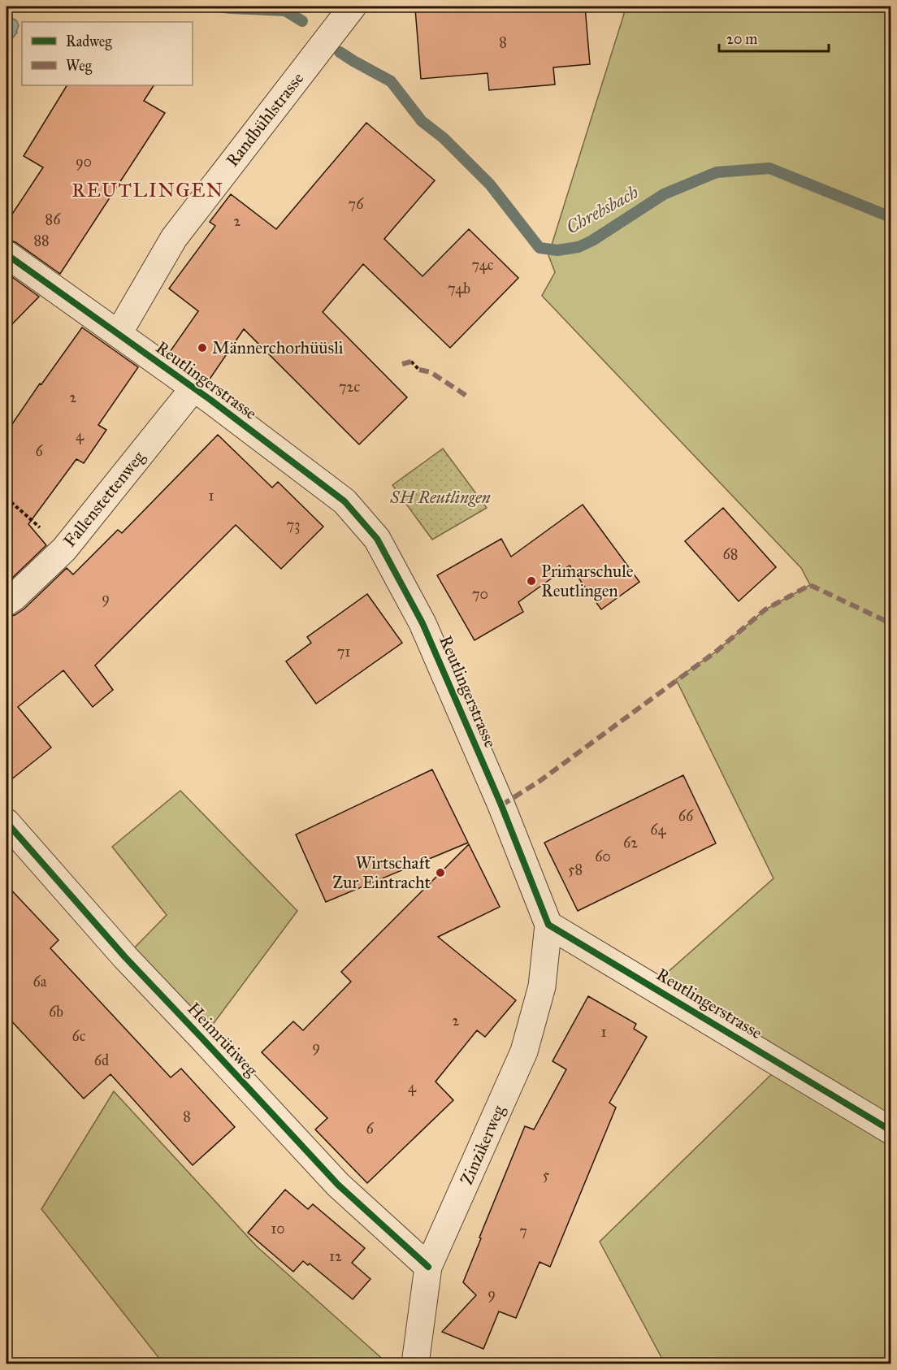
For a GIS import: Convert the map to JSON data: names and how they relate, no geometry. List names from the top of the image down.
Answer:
{
  "streets": {
    "street": [
      "Randbühlstrasse",
      "Reutlingerstrasse",
      "Fallenstettenweg",
      "Heimrütiweg",
      "Zinzikerweg"
    ]
  },
  "crossings": [
    ["Randbühlstrasse", "Reutlingerstrasse"],
    ["Reutlingerstrasse", "Fallenstettenweg"],
    ["Reutlingerstrasse", "Zinzikerweg"],
    ["Heimrütiweg", "Zinzikerweg"]
  ],
  "districts": ["REUTLINGEN"],
  "water": ["Chrebsbach"],
  "parks": ["SH Reutlingen"],
  "places": ["Männerchorhüüsli", "Primarschule Reutlingen", "Wirtschaft Zur Eintracht"],
  "house_numbers": [
    "8",
    "90",
    "76",
    "86",
    "2",
    "88",
    "74c",
    "74b",
    "72c",
    "2",
    "4",
    "6",
    "1",
    "73",
    "68",
    "70",
    "9",
    "71",
    "66",
    "64",
    "62",
    "60",
    "58",
    "6a",
    "6b",
    "2",
    "1",
    "6c",
    "9",
    "6d",
    "4",
    "8",
    "6",
    "5",
    "10",
    "7",
    "12",
    "9"
  ],
  "legend": ["Radweg", "Weg"],
  "scale_bar": "20 m"
}
